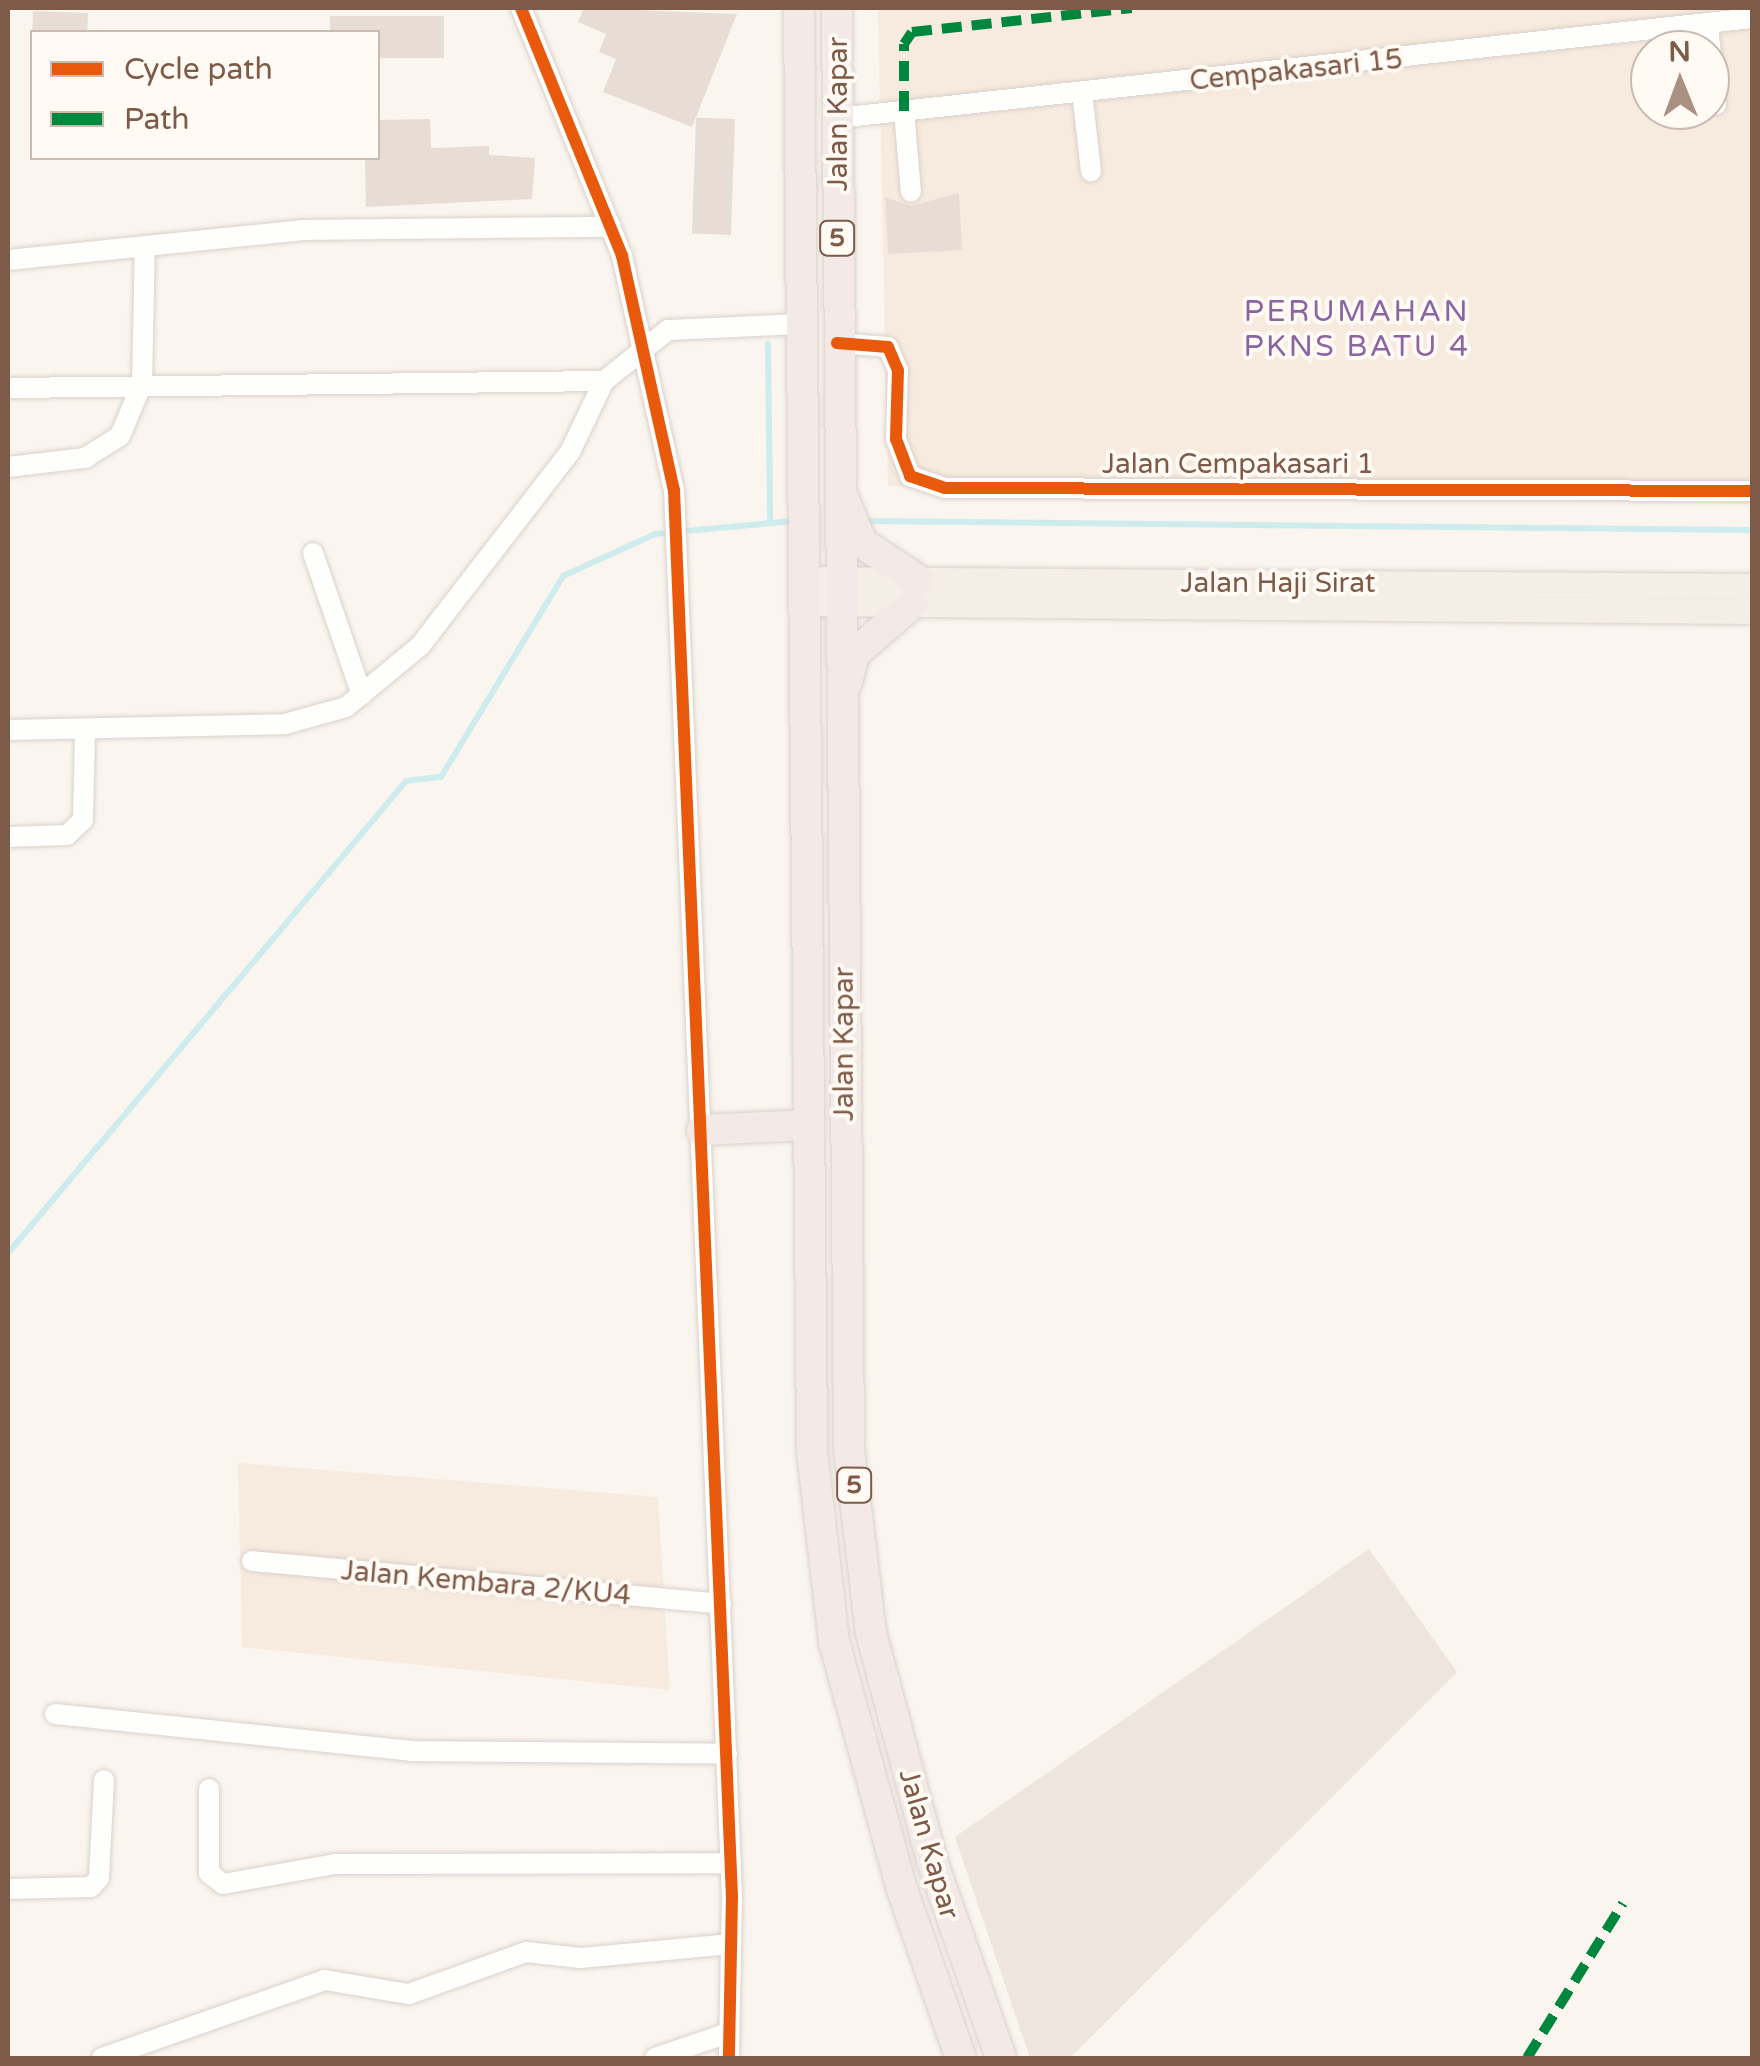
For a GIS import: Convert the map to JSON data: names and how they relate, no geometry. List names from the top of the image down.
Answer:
{
  "streets": {
    "highway": ["Jalan Kapar", "5"],
    "main road": ["Jalan Haji Sirat"],
    "street": ["Cempakasari 15", "Jalan Cempakasari 1", "Jalan Kembara 2/KU4"]
  },
  "crossings": [
    ["Cempakasari 15", "Jalan Kapar"],
    ["Jalan Kapar", "Jalan Cempakasari 1"],
    ["Jalan Kapar", "Jalan Haji Sirat"]
  ],
  "districts": ["PERUMAHAN PKNS BATU 4"],
  "legend": ["Cycle path", "Path"],
  "north": "top"
}
